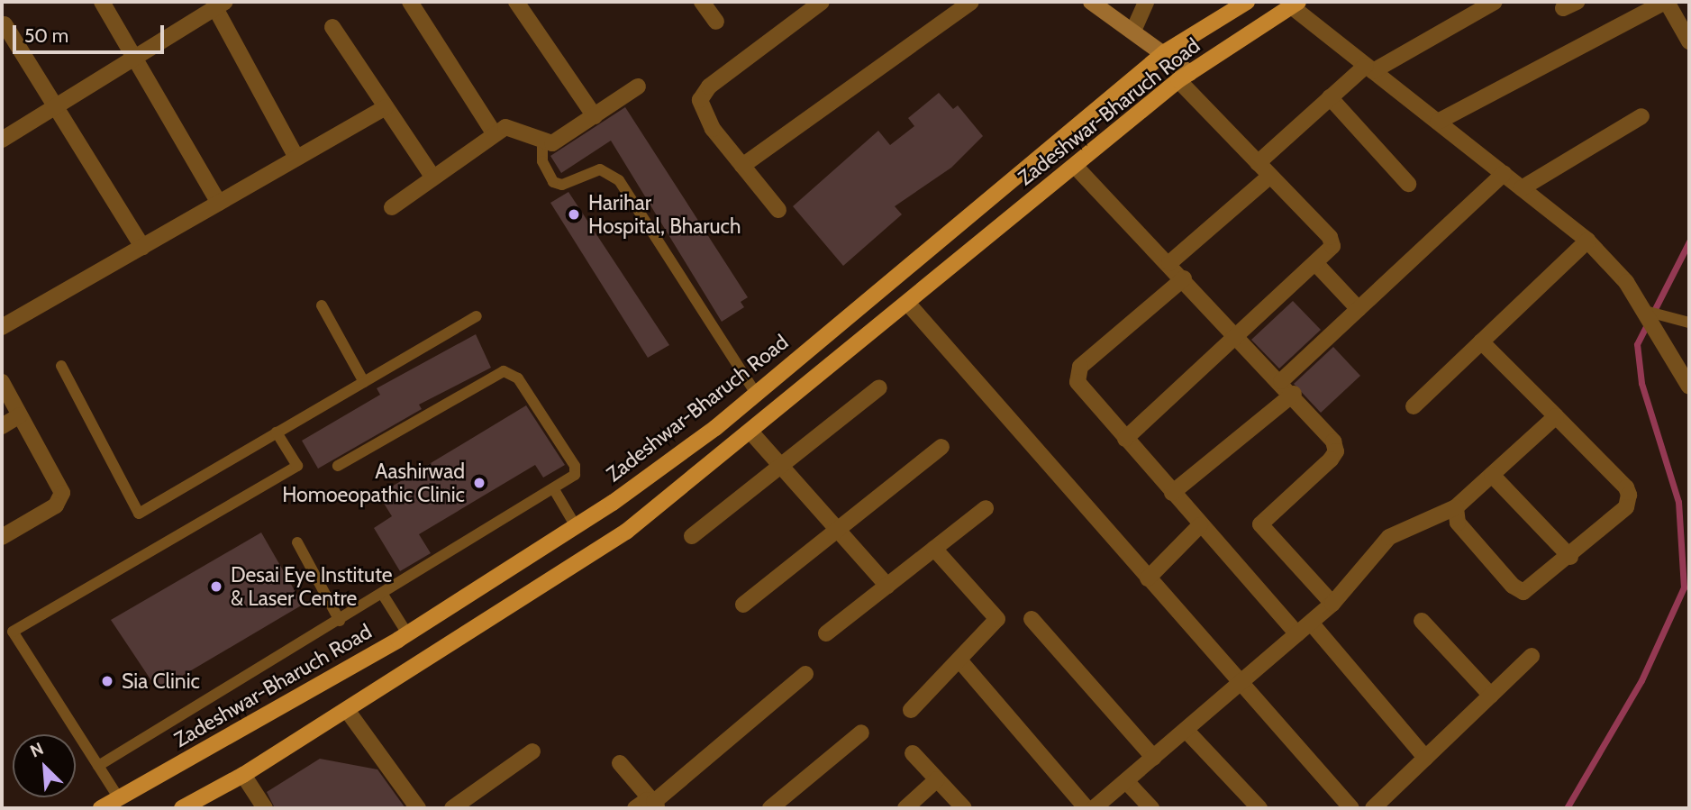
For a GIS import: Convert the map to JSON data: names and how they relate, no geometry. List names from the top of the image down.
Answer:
{
  "streets": {
    "main road": ["Zadeshwar-Bharuch Road"]
  },
  "places": [
    "Harihar Hospital, Bharuch",
    "Aashirwad Homoeopathic Clinic",
    "Desai Eye Institute & Laser Centre",
    "Sia Clinic"
  ],
  "scale_bar": "50 m",
  "north": "top left"
}
